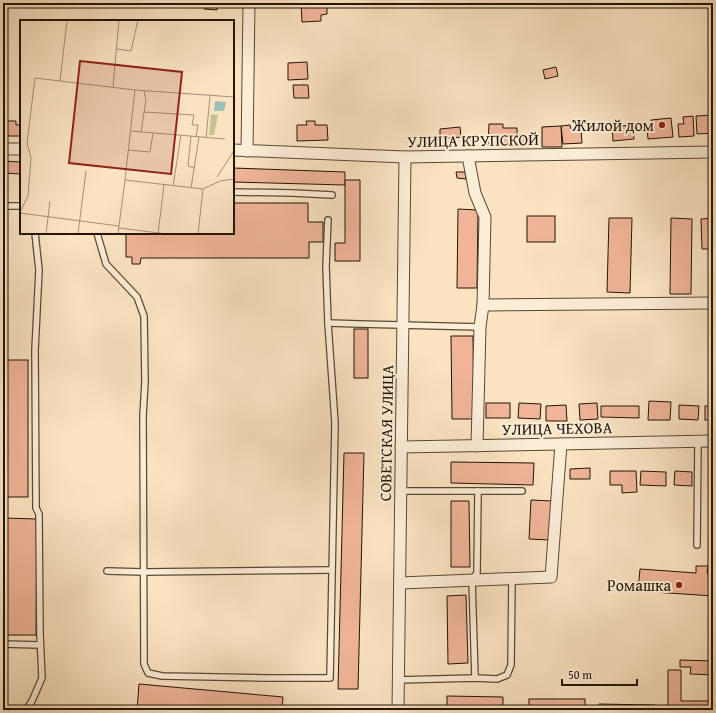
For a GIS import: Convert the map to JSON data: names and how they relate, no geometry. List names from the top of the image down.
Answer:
{
  "streets": {
    "street": ["УЛИЦА КРУПСКОЙ", "УЛИЦА ЧЕХОВА", "СОВЕТСКАЯ УЛИЦА"]
  },
  "crossings": [
    ["УЛИЦА КРУПСКОЙ", "СОВЕТСКАЯ УЛИЦА"],
    ["УЛИЦА ЧЕХОВА", "СОВЕТСКАЯ УЛИЦА"]
  ],
  "places": ["Жилой дом", "Ромашка"],
  "scale_bar": "50 m"
}
